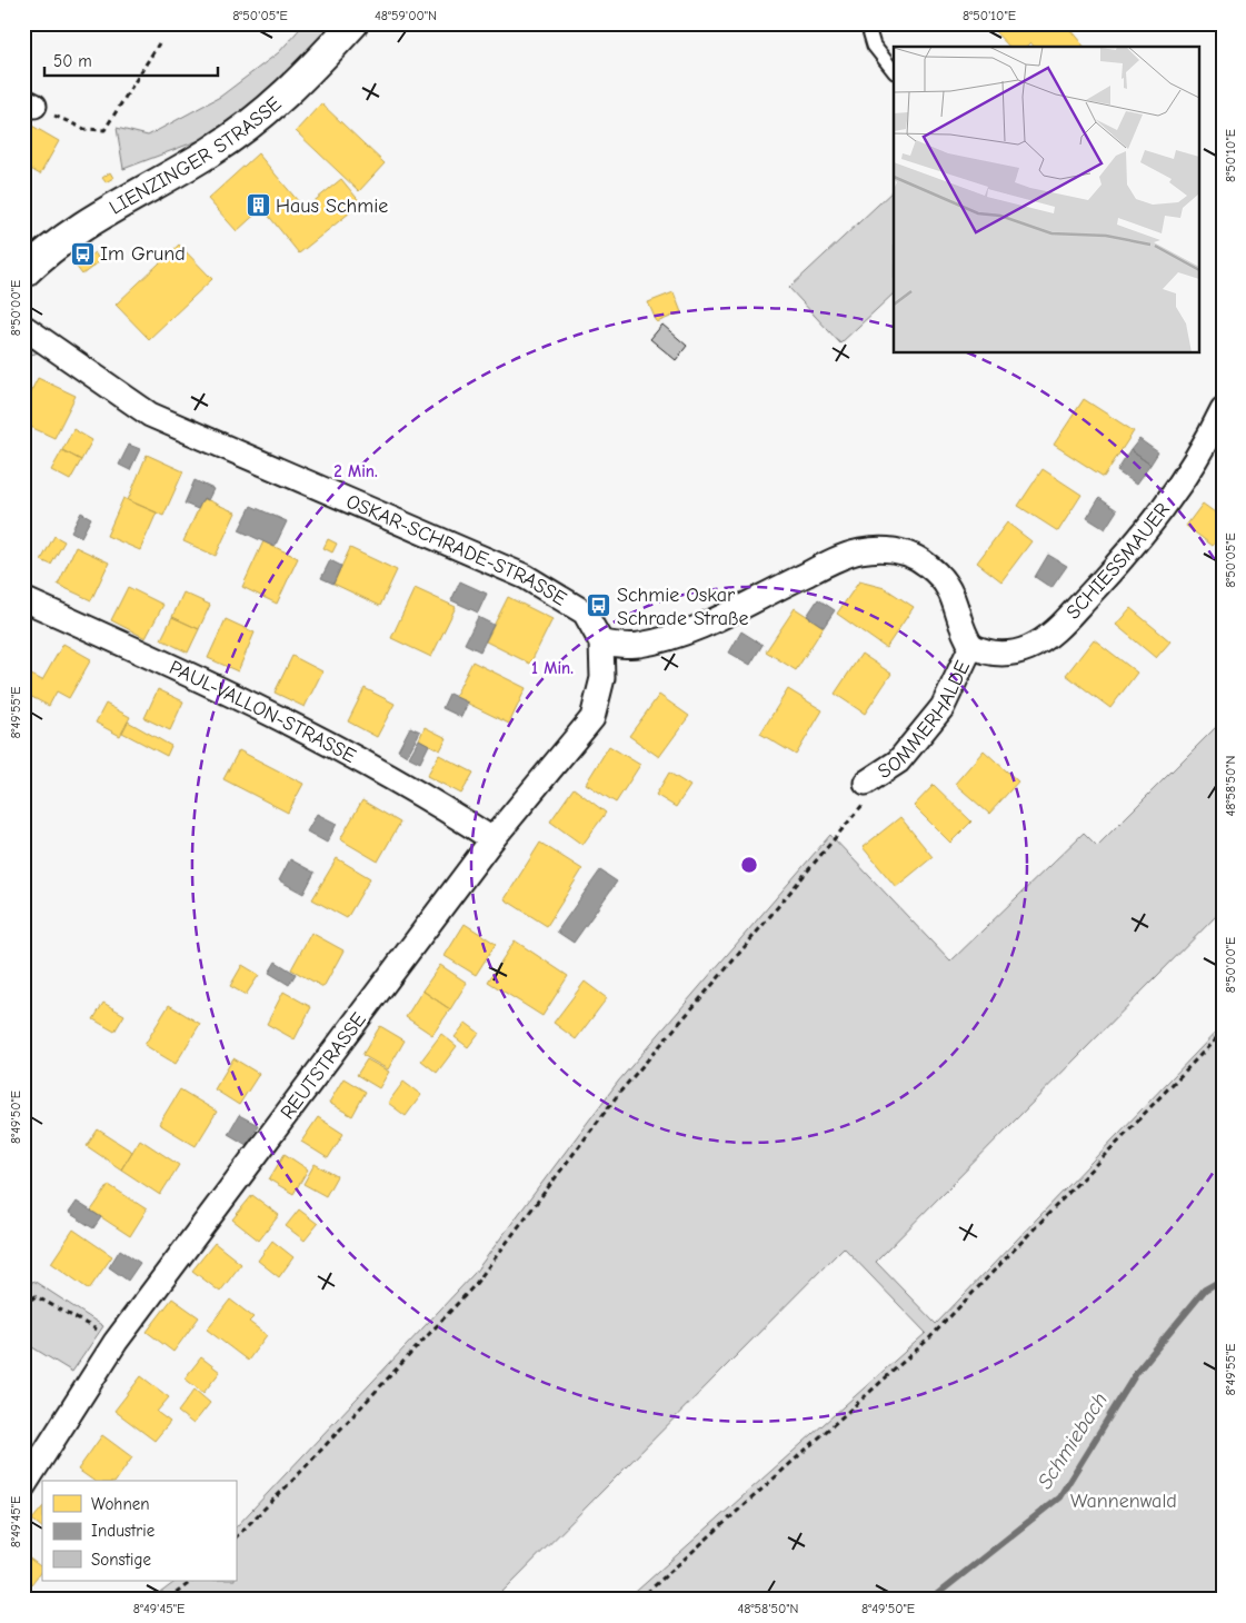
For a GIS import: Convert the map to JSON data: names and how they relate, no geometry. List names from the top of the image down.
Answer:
{
  "streets": {
    "street": [
      "LIENZINGER STRASSE",
      "OSKAR-SCHRADE-STRASSE",
      "SCHIESSMAUER",
      "PAUL-VALLON-STRASSE",
      "SOMMERHALDE",
      "REUTSTRASSE"
    ]
  },
  "crossings": [
    ["OSKAR-SCHRADE-STRASSE", "REUTSTRASSE"],
    ["SCHIESSMAUER", "SOMMERHALDE"],
    ["PAUL-VALLON-STRASSE", "REUTSTRASSE"]
  ],
  "water": ["Schmiebach"],
  "parks": ["Wannenwald"],
  "places": {
    "building": ["Haus Schmie"],
    "bus stop": ["Im Grund", "Schmie Oskar Schrade Straße"]
  },
  "legend": ["Wohnen", "Industrie", "Sonstige"],
  "scale_bar": "50 m",
  "coordinates": [
    "8°50'05\"E",
    "48°59'00\"N",
    "8°50'10\"E",
    "8°50'00\"E",
    "8°49'55\"E",
    "48°58'50\"N",
    "8°49'50\"E",
    "8°49'45\"E"
  ],
  "rings": ["2 Min.", "1 Min."]
}
